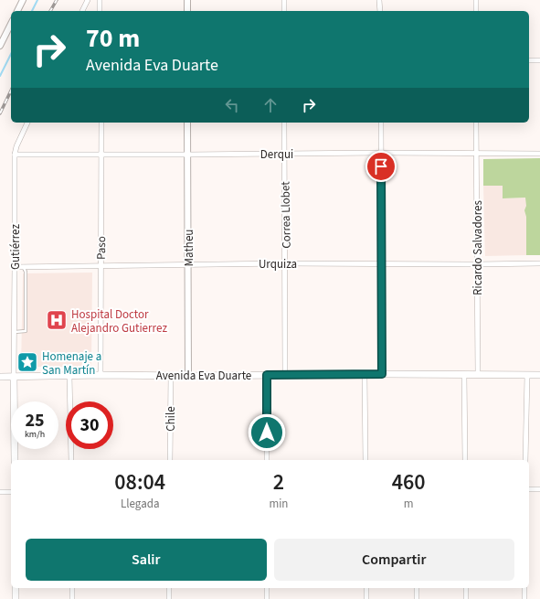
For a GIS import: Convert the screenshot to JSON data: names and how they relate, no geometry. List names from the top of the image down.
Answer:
{
  "streets": {
    "main road": ["Avenida Eva Duarte"],
    "street": [
      "Derqui",
      "Correa Llobet",
      "Gutiérrez",
      "Paso",
      "Matheu",
      "Ricardo Salvadores",
      "Urquiza",
      "Chile"
    ]
  },
  "crossings": [
    ["Derqui", "Correa Llobet"],
    ["Derqui", "Gutiérrez"],
    ["Derqui", "Paso"],
    ["Derqui", "Matheu"],
    ["Derqui", "Ricardo Salvadores"],
    ["Correa Llobet", "Urquiza"],
    ["Correa Llobet", "Avenida Eva Duarte"],
    ["Gutiérrez", "Urquiza"],
    ["Gutiérrez", "Avenida Eva Duarte"],
    ["Paso", "Urquiza"],
    ["Paso", "Avenida Eva Duarte"],
    ["Matheu", "Urquiza"],
    ["Matheu", "Avenida Eva Duarte"],
    ["Ricardo Salvadores", "Urquiza"],
    ["Ricardo Salvadores", "Avenida Eva Duarte"],
    ["Avenida Eva Duarte", "Chile"]
  ],
  "places": {
    "hospital": ["Hospital Doctor Alejandro Gutierrez"],
    "place": ["Homenaje a San Martín"]
  },
  "page": {
    "turn": ["70 m", "Avenida Eva Duarte"],
    "speed": "25 km/h",
    "limit": "30",
    "eta": [
      "08:04",
      "Llegada",
      "2",
      "min",
      "460",
      "m"
    ],
    "buttons": ["Salir", "Compartir"]
  }
}
